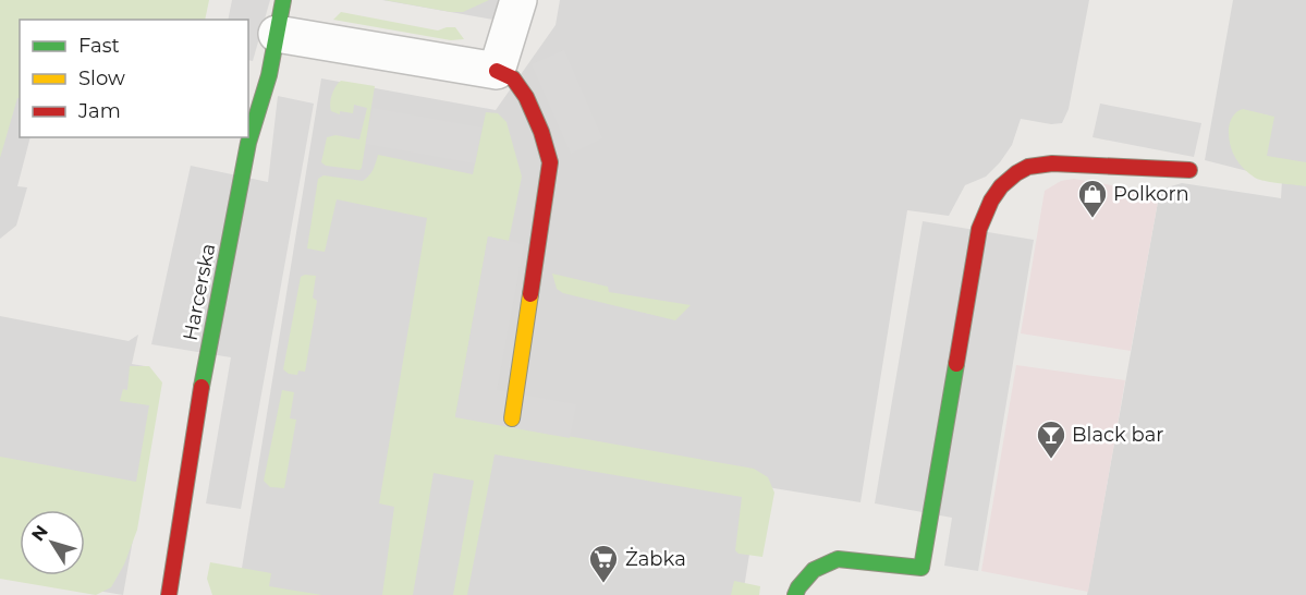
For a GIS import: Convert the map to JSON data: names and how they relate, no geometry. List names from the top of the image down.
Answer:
{
  "streets": {
    "street": ["Harcerska"]
  },
  "places": {
    "shop": ["Polkorn"],
    "bar": ["Black bar"],
    "supermarket": ["Żabka"]
  },
  "legend": ["Fast", "Slow", "Jam"],
  "north": "top left"
}
